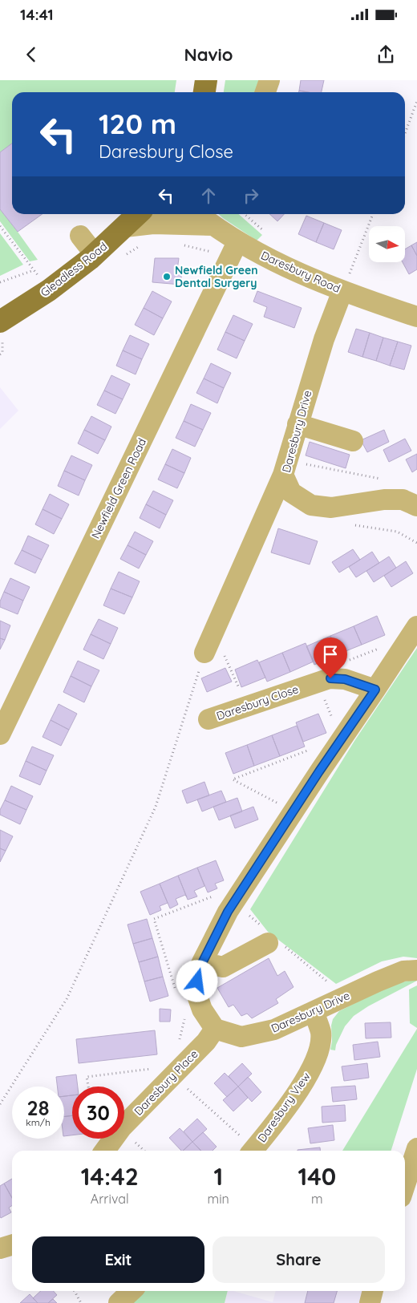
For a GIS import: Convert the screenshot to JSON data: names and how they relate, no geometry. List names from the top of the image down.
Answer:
{
  "streets": {
    "main road": ["Gleadless Road"],
    "street": [
      "Daresbury Road",
      "Daresbury Drive",
      "Newfield Green Road",
      "Daresbury Close",
      "Daresbury Place",
      "Daresbury View"
    ]
  },
  "crossings": [
    ["Daresbury Road", "Daresbury Drive"],
    ["Daresbury Road", "Newfield Green Road"],
    ["Daresbury Drive", "Daresbury Place"],
    ["Daresbury Drive", "Daresbury View"]
  ],
  "places": ["Newfield Green Dental Surgery"],
  "north": "right",
  "page": {
    "status": "14:41",
    "header": "Navio",
    "turn": ["120 m", "Daresbury Close"],
    "speed": "28 km/h",
    "limit": "30",
    "eta": [
      "14:42",
      "Arrival",
      "1",
      "min",
      "140",
      "m"
    ],
    "buttons": ["Exit", "Share"]
  }
}
